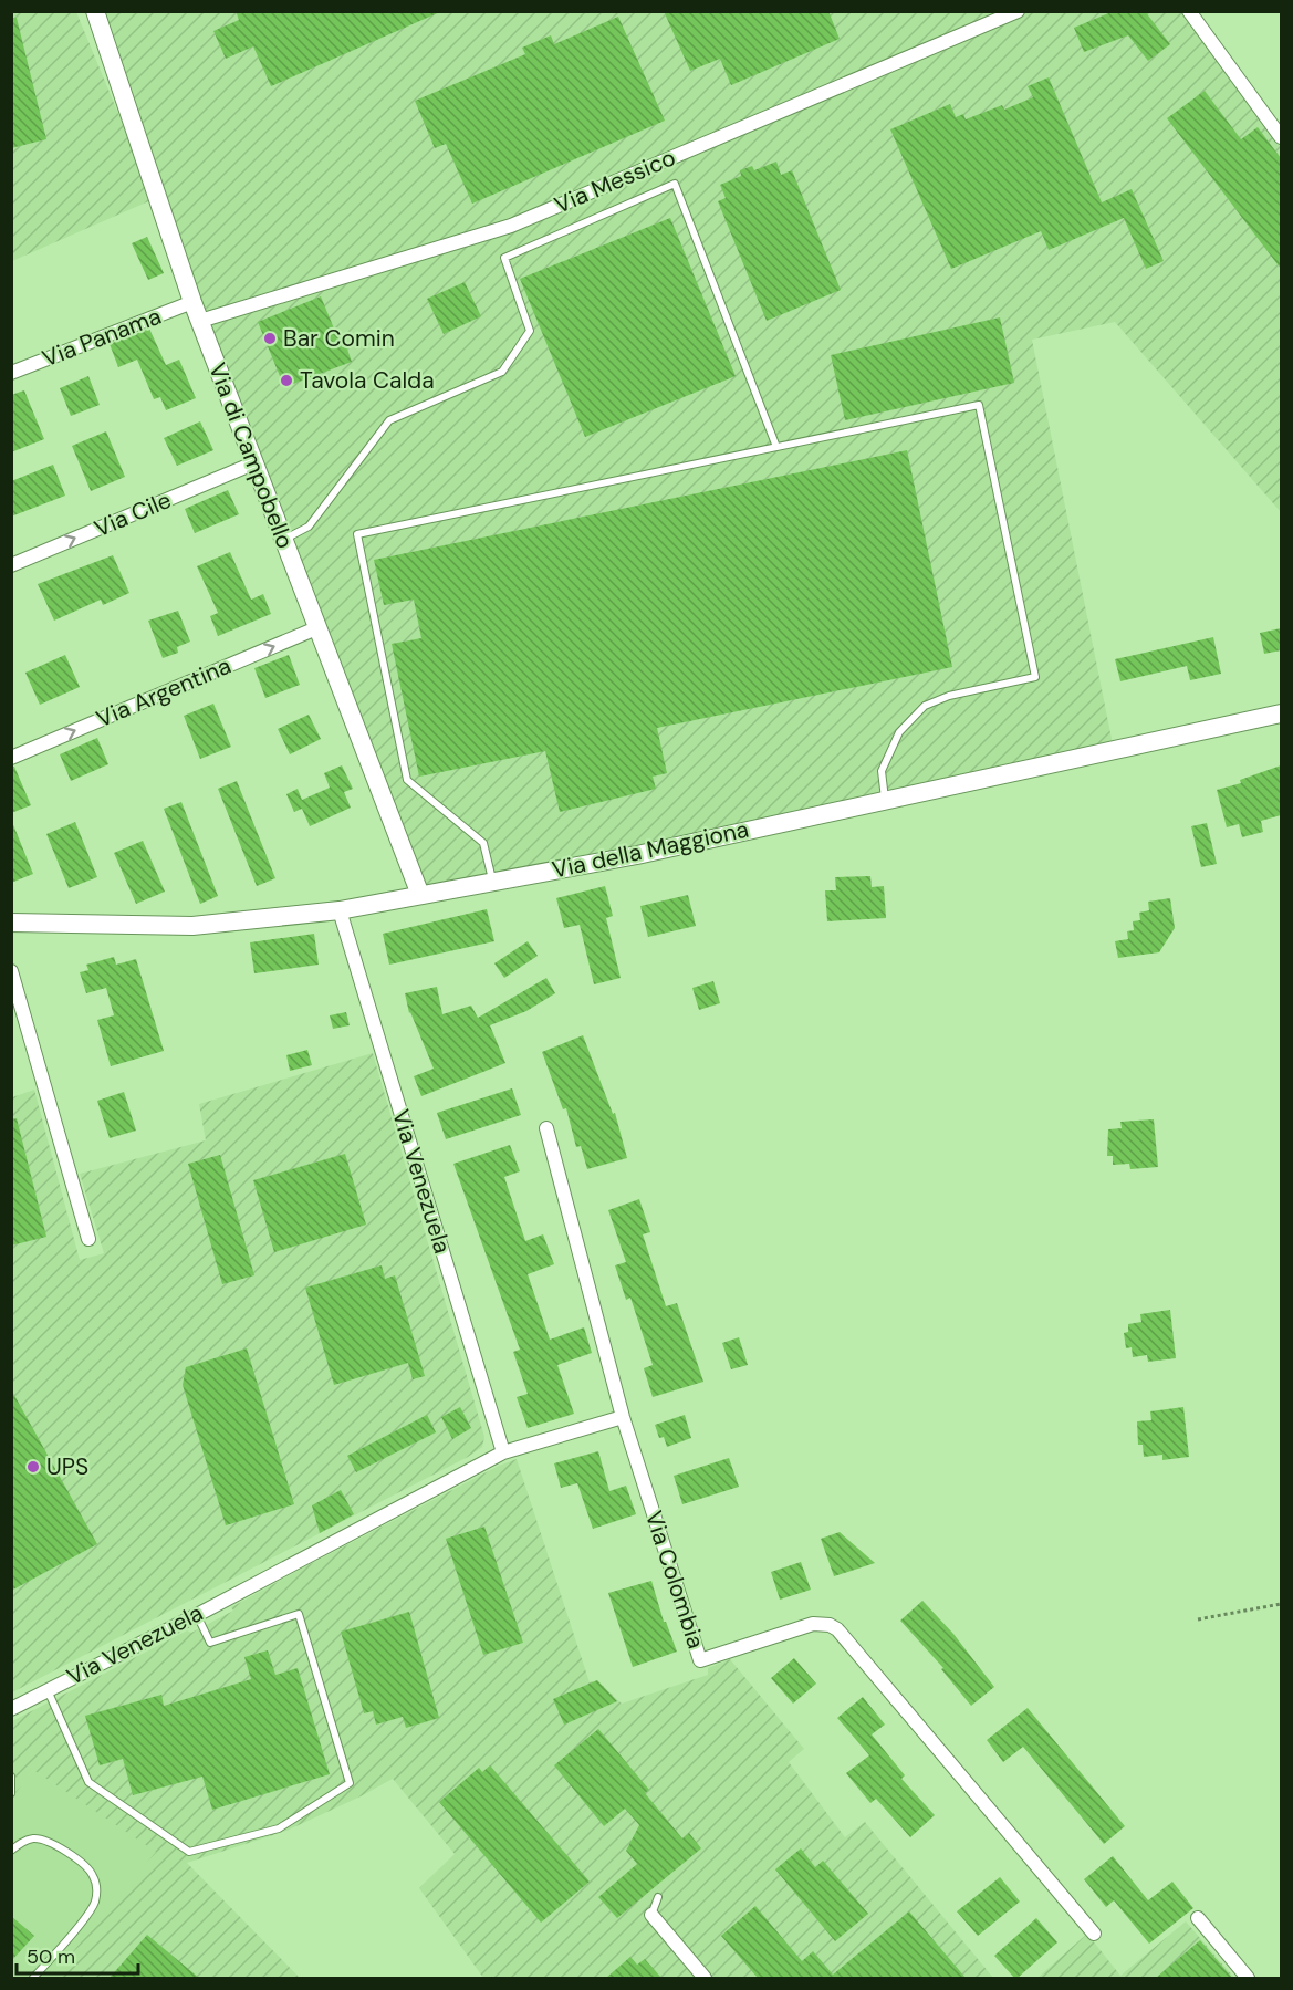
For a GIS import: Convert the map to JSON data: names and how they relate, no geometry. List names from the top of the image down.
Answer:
{
  "streets": {
    "street": [
      "Via Messico",
      "Via Panama",
      "Via di Campobello",
      "Via Cile",
      "Via Argentina",
      "Via della Maggiona",
      "Via Venezuela",
      "Via Colombia"
    ]
  },
  "crossings": [
    ["Via Messico", "Via di Campobello"],
    ["Via Panama", "Via di Campobello"],
    ["Via di Campobello", "Via Cile"],
    ["Via di Campobello", "Via Argentina"],
    ["Via di Campobello", "Via della Maggiona"],
    ["Via della Maggiona", "Via Venezuela"],
    ["Via Venezuela", "Via Colombia"]
  ],
  "one_way": ["Via Cile", "Via Argentina"],
  "places": ["Bar Comin", "Tavola Calda", "UPS"],
  "scale_bar": "50 m"
}
